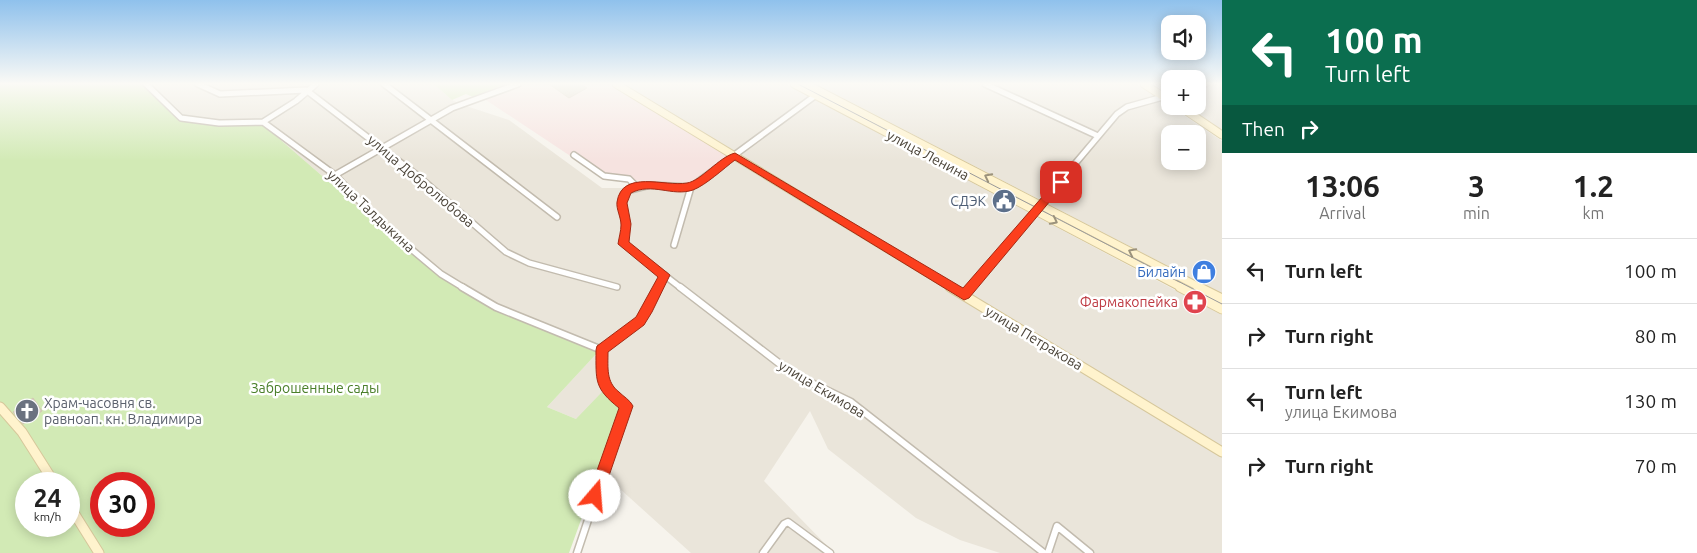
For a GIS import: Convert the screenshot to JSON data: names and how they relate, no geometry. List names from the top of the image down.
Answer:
{
  "streets": {
    "main road": ["улица Ленина", "улица Петракова"],
    "street": ["улица Добролюбова", "улица Талдыкина", "улица Екимова"]
  },
  "parks": ["Заброшенные сады"],
  "places": {
    "public building": ["СДЭК"],
    "shop": ["Билайн"],
    "pharmacy": ["Фармакопейка"],
    "church": ["Храм-часовня св. равноап. кн. Владимира"]
  },
  "page": {
    "turn": ["100 m", "Turn left"],
    "map_buttons": ["+", "−"],
    "then": "Then",
    "eta": [
      "13:06",
      "Arrival",
      "3",
      "min",
      "1.2",
      "km"
    ],
    "list": [
      {
        "name": "Turn left",
        "value": "100 m"
      },
      {
        "name": "Turn right",
        "value": "80 m"
      },
      {
        "name": "Turn left",
        "note": "улица Екимова",
        "value": "130 m"
      },
      {
        "name": "Turn right",
        "value": "70 m"
      }
    ],
    "speed": "24 km/h",
    "limit": "30"
  }
}
